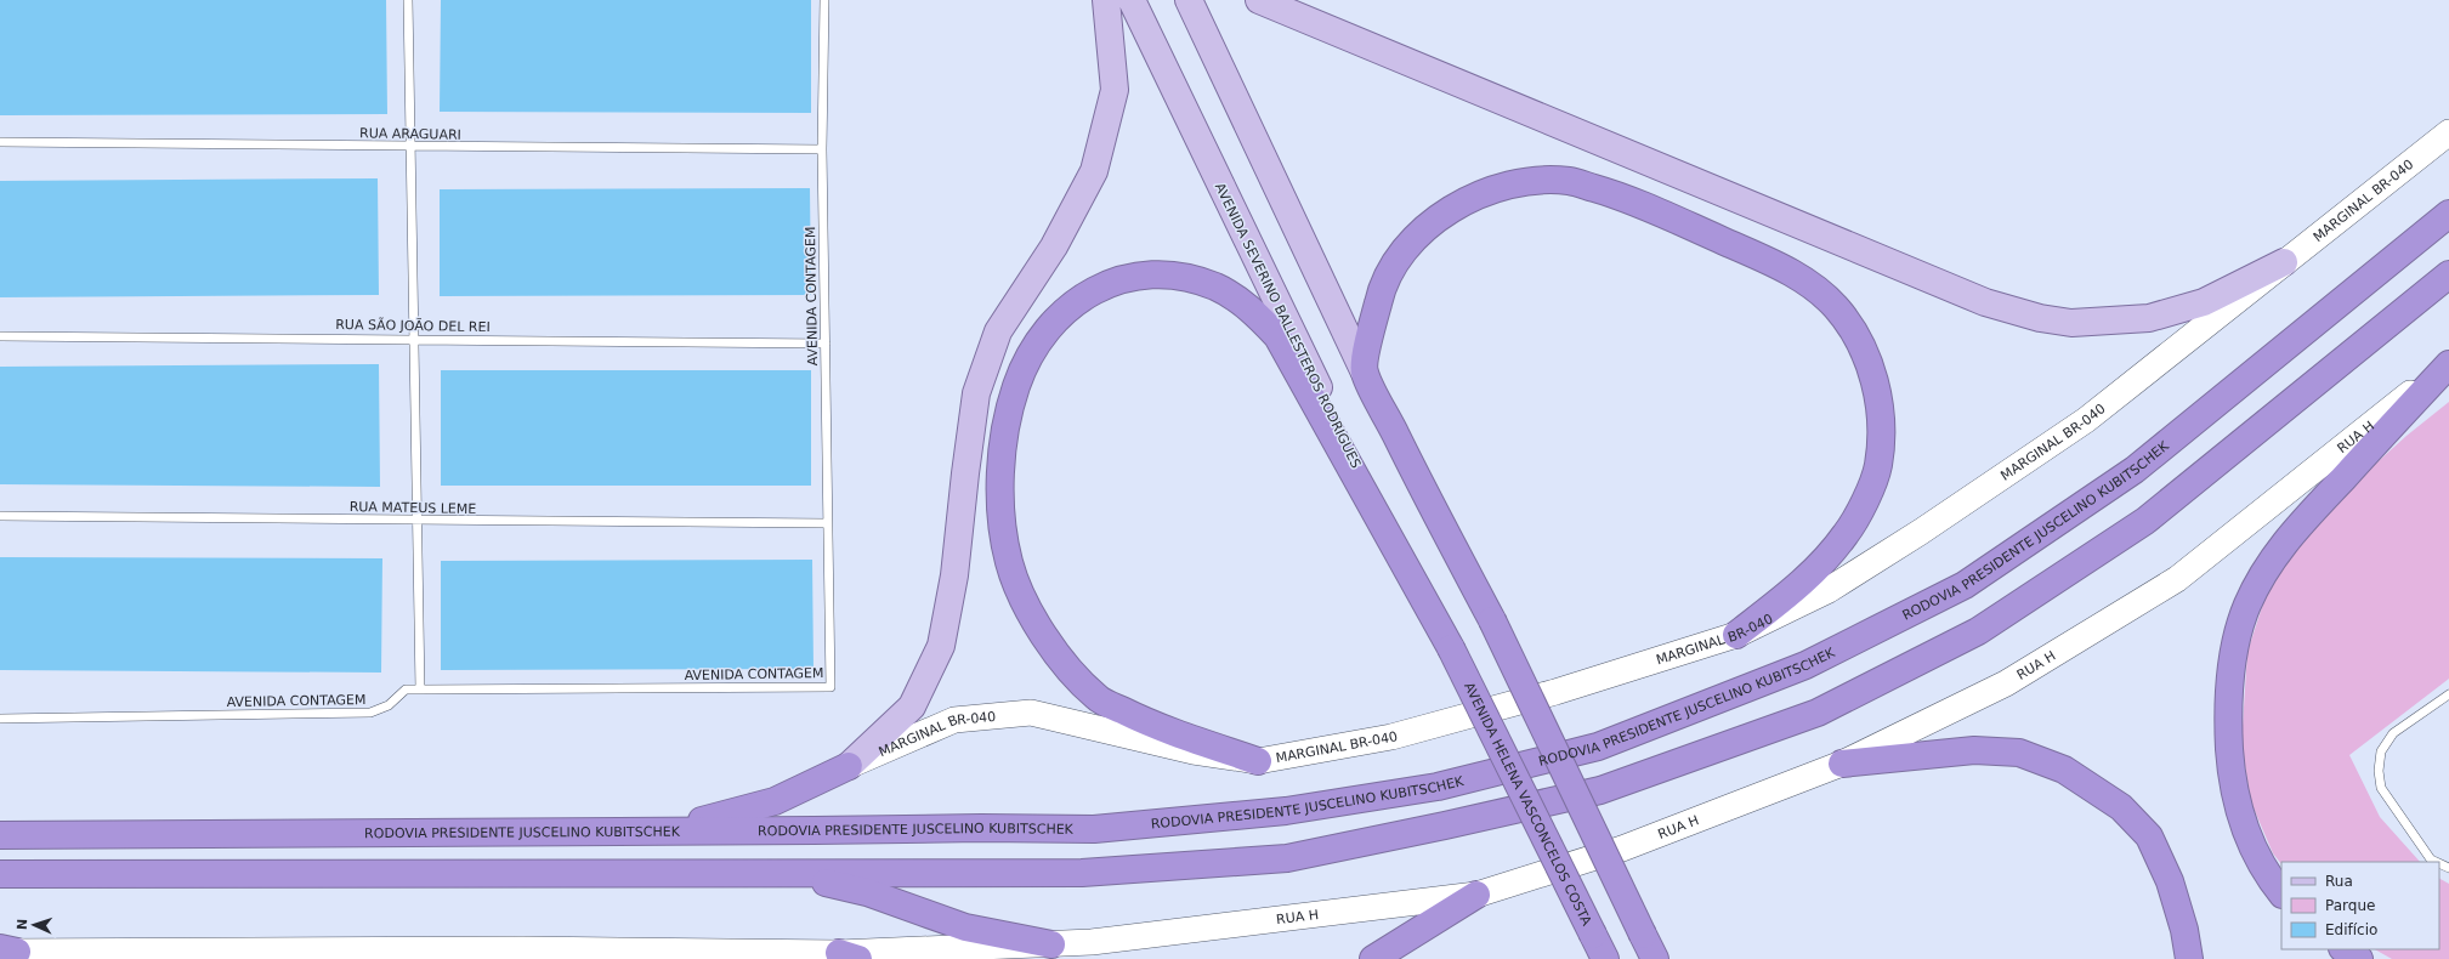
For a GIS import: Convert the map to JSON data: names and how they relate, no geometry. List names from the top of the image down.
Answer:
{
  "streets": {
    "highway": ["AVENIDA SEVERINO BALLESTEROS RODRIGUES", "RODOVIA PRESIDENTE JUSCELINO KUBITSCHEK", "AVENIDA HELENA VASCONCELOS COSTA"],
    "main road": ["MARGINAL BR-040", "RUA H"],
    "lane": [
      "RUA ARAGUARI",
      "AVENIDA CONTAGEM",
      "RUA SÃO JOÃO DEL REI",
      "RUA MATEUS LEME"
    ]
  },
  "crossings": [
    ["RUA ARAGUARI", "AVENIDA CONTAGEM"],
    ["AVENIDA CONTAGEM", "RUA SÃO JOÃO DEL REI"],
    ["AVENIDA CONTAGEM", "RUA MATEUS LEME"],
    ["AVENIDA SEVERINO BALLESTEROS RODRIGUES", "AVENIDA HELENA VASCONCELOS COSTA"]
  ],
  "legend": ["Rua", "Parque", "Edifício"],
  "north": "left"
}
